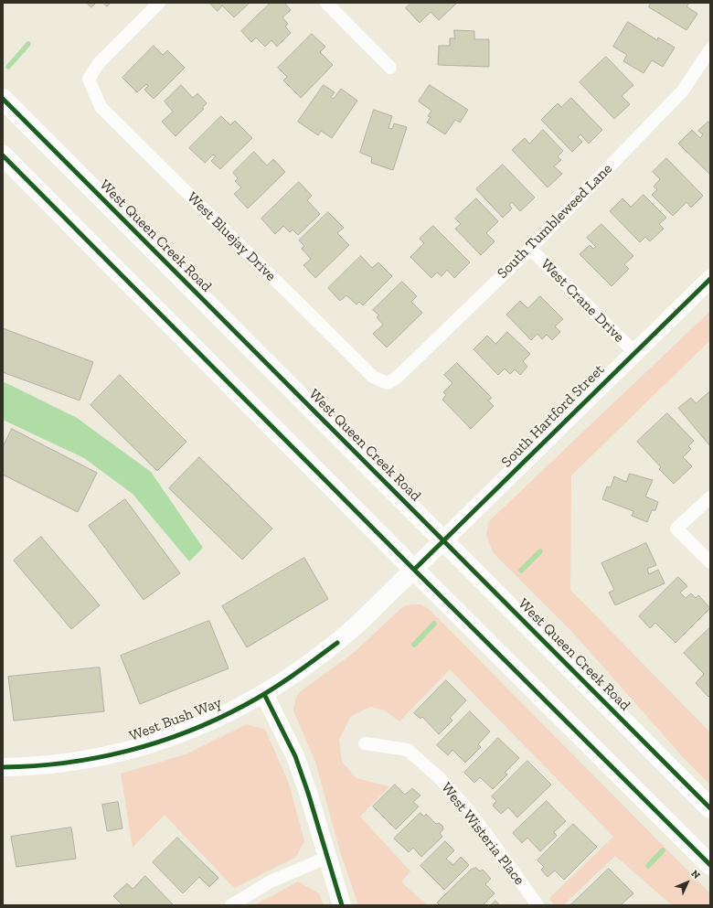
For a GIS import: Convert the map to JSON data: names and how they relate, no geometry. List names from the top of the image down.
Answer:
{
  "streets": {
    "main road": ["West Queen Creek Road"],
    "street": [
      "South Tumbleweed Lane",
      "West Bluejay Drive",
      "West Crane Drive",
      "South Hartford Street",
      "West Bush Way",
      "West Wisteria Place"
    ]
  },
  "crossings": [
    ["South Tumbleweed Lane", "West Bluejay Drive"],
    ["South Tumbleweed Lane", "West Crane Drive"],
    ["West Queen Creek Road", "South Hartford Street"],
    ["West Crane Drive", "South Hartford Street"],
    ["South Hartford Street", "West Bush Way"]
  ],
  "north": "top right"
}
